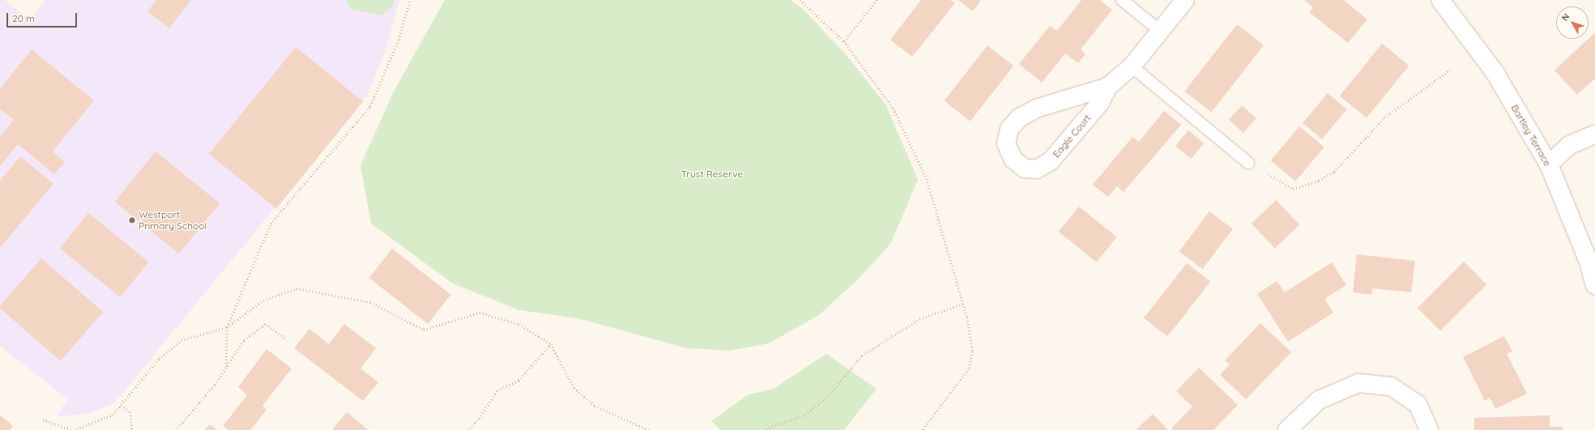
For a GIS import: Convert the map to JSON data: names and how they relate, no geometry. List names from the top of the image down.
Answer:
{
  "streets": {
    "street": ["Bartley Terrace", "Eagle Court"]
  },
  "parks": ["Trust Reserve"],
  "places": ["Westport Primary School"],
  "scale_bar": "20 m",
  "north": "top left"
}
